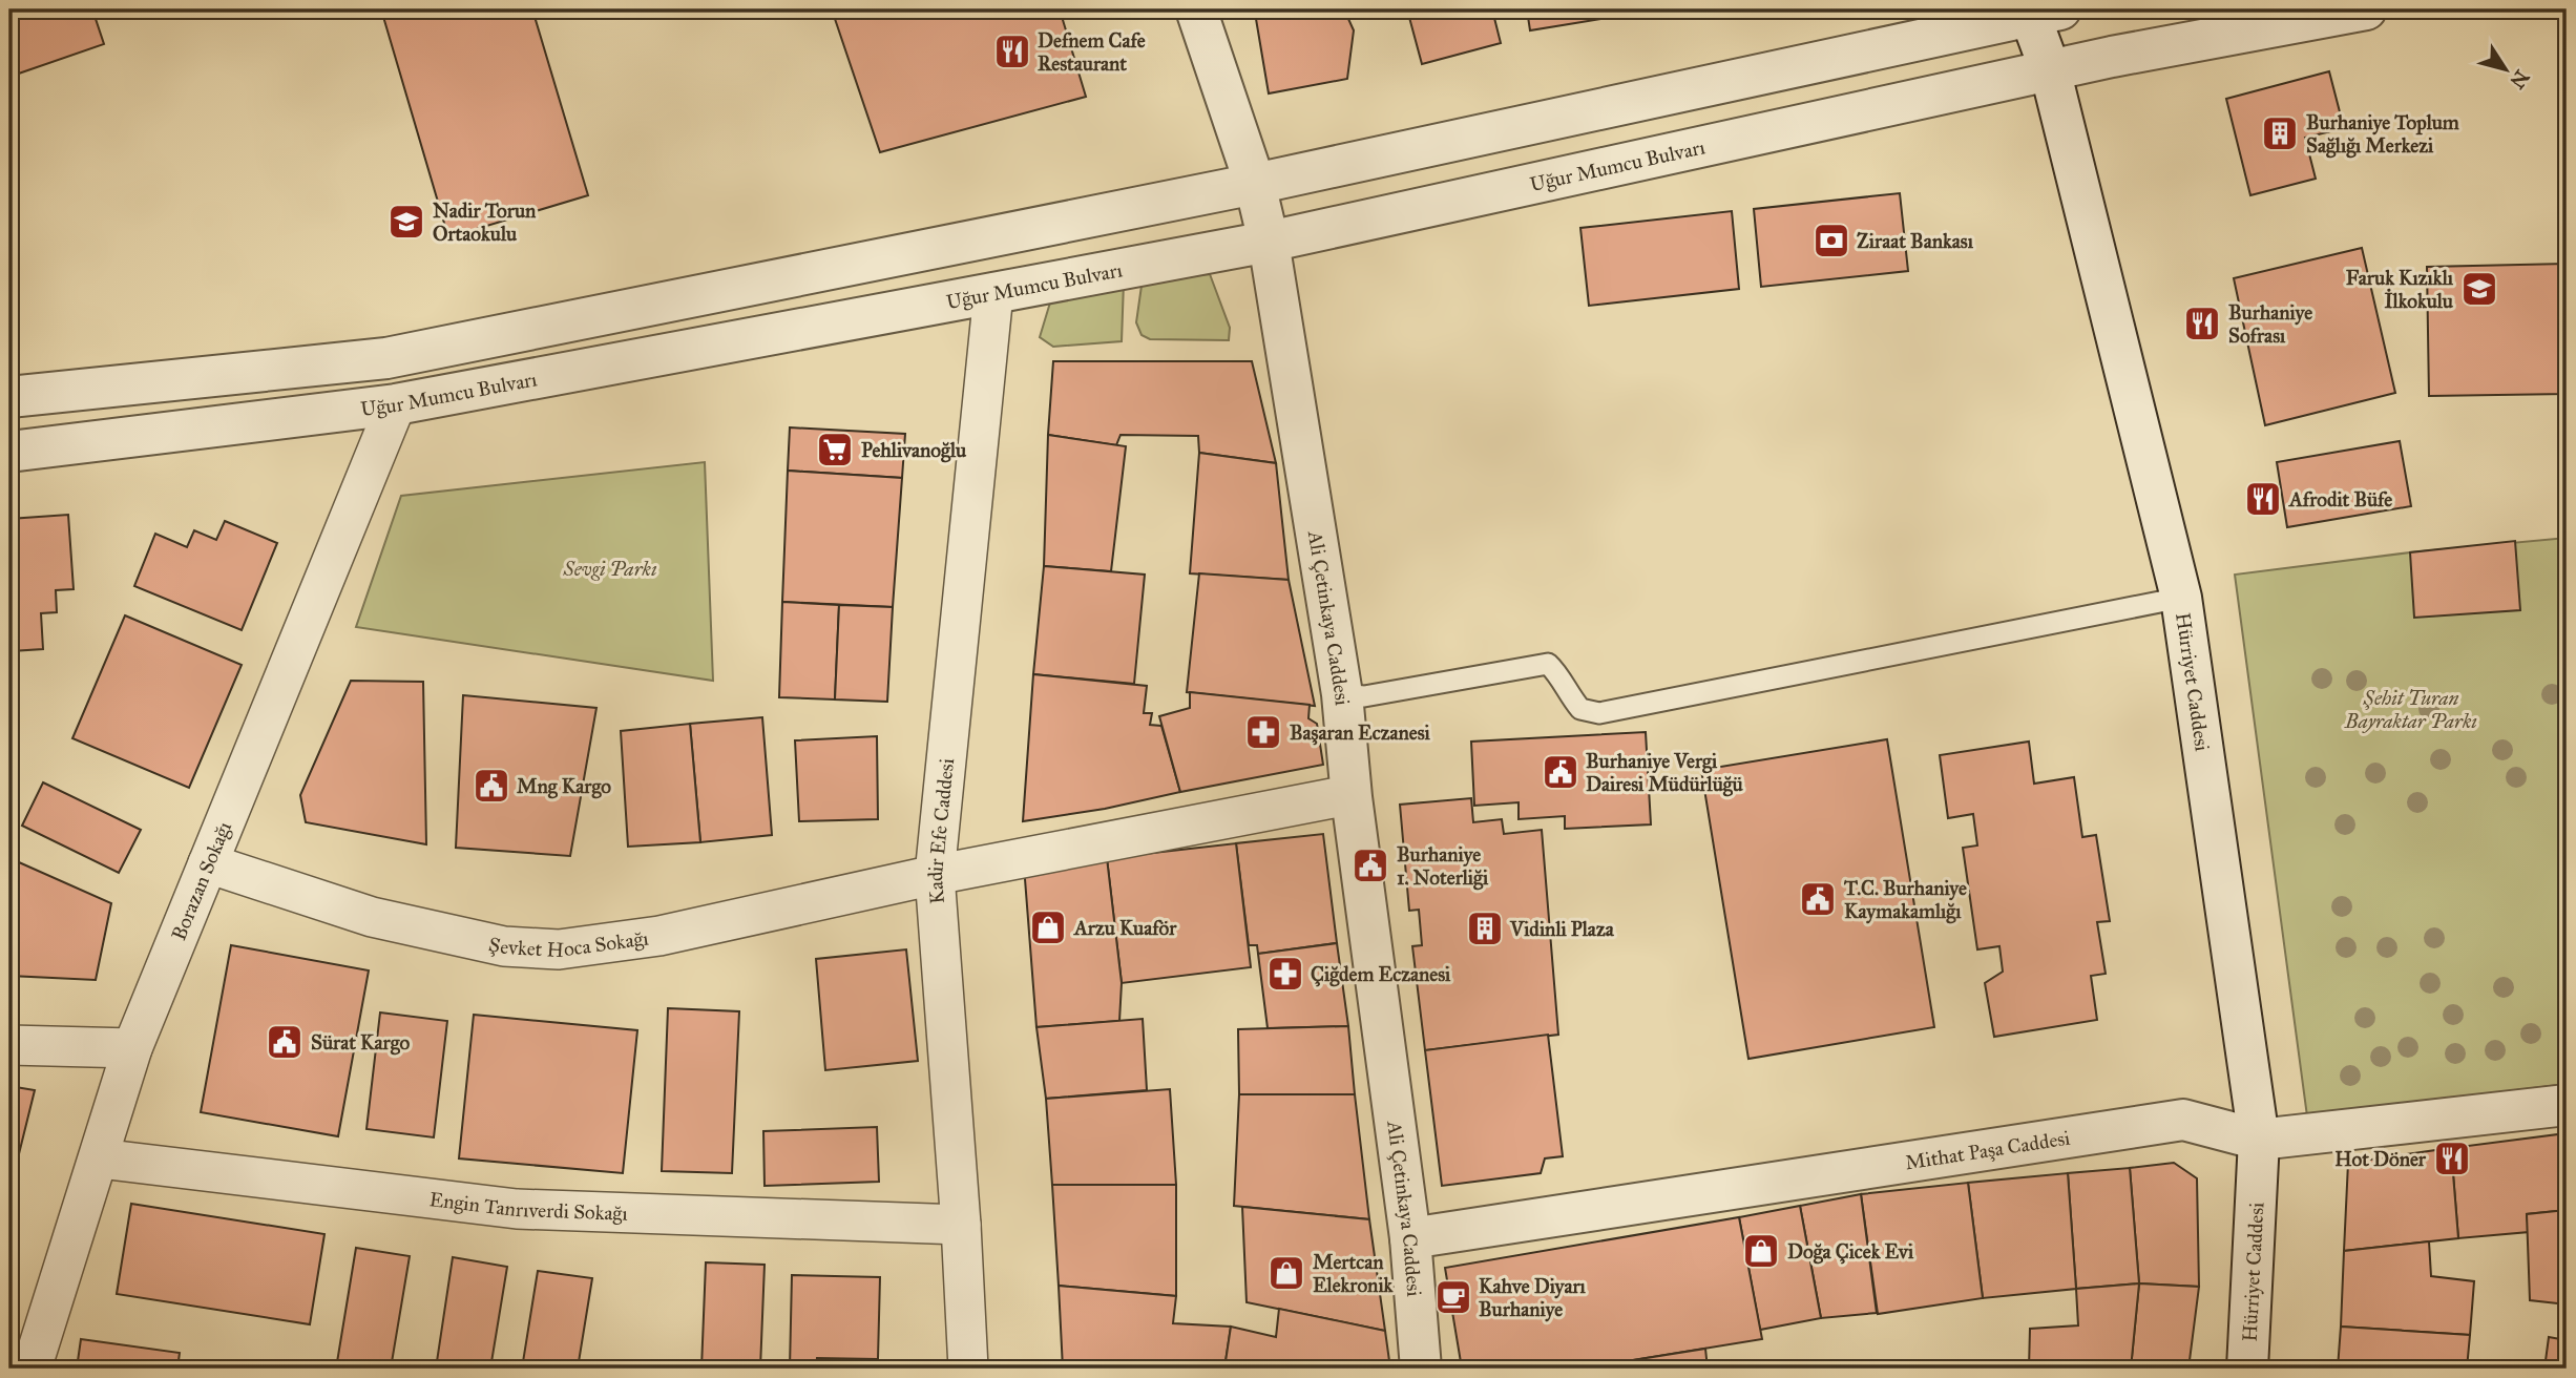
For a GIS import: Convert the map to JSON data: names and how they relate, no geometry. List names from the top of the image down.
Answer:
{
  "streets": {
    "street": [
      "Uğur Mumcu Bulvarı",
      "Ali Çetinkaya Caddesi",
      "Hürriyet Caddesi",
      "Kadir Efe Caddesi",
      "Borazan Sokağı",
      "Şevket Hoca Sokağı",
      "Mithat Paşa Caddesi",
      "Engin Tanrıverdi Sokağı"
    ]
  },
  "crossings": [
    ["Uğur Mumcu Bulvarı", "Ali Çetinkaya Caddesi"],
    ["Uğur Mumcu Bulvarı", "Hürriyet Caddesi"],
    ["Uğur Mumcu Bulvarı", "Kadir Efe Caddesi"],
    ["Uğur Mumcu Bulvarı", "Borazan Sokağı"],
    ["Ali Çetinkaya Caddesi", "Şevket Hoca Sokağı"],
    ["Ali Çetinkaya Caddesi", "Mithat Paşa Caddesi"],
    ["Hürriyet Caddesi", "Mithat Paşa Caddesi"],
    ["Kadir Efe Caddesi", "Şevket Hoca Sokağı"],
    ["Kadir Efe Caddesi", "Engin Tanrıverdi Sokağı"],
    ["Borazan Sokağı", "Şevket Hoca Sokağı"],
    ["Borazan Sokağı", "Engin Tanrıverdi Sokağı"]
  ],
  "parks": ["Sevgi Parkı", "Şehit Turan Bayraktar Parkı"],
  "places": {
    "restaurant": [
      "Defnem Cafe Restaurant",
      "Burhaniye Sofrası",
      "Afrodit Büfe",
      "Hot Döner"
    ],
    "building": ["Burhaniye Toplum Sağlığı Merkezi", "Vidinli Plaza"],
    "school or university": ["Nadir Torun Ortaokulu", "Faruk Kızıklı İlkokulu"],
    "bank": ["Ziraat Bankası"],
    "supermarket": ["Pehlivanoğlu"],
    "pharmacy": ["Başaran Eczanesi", "Çiğdem Eczanesi"],
    "public building": [
      "Burhaniye Vergi Dairesi Müdürlüğü",
      "Mng Kargo",
      "Burhaniye 1. Noterliği",
      "T.C. Burhaniye Kaymakamlığı",
      "Sürat Kargo"
    ],
    "shop": ["Arzu Kuaför", "Doğa Çicek Evi", "Mertcan Elekronik"],
    "cafe": ["Kahve Diyarı Burhaniye"]
  },
  "north": "bottom right"
}
